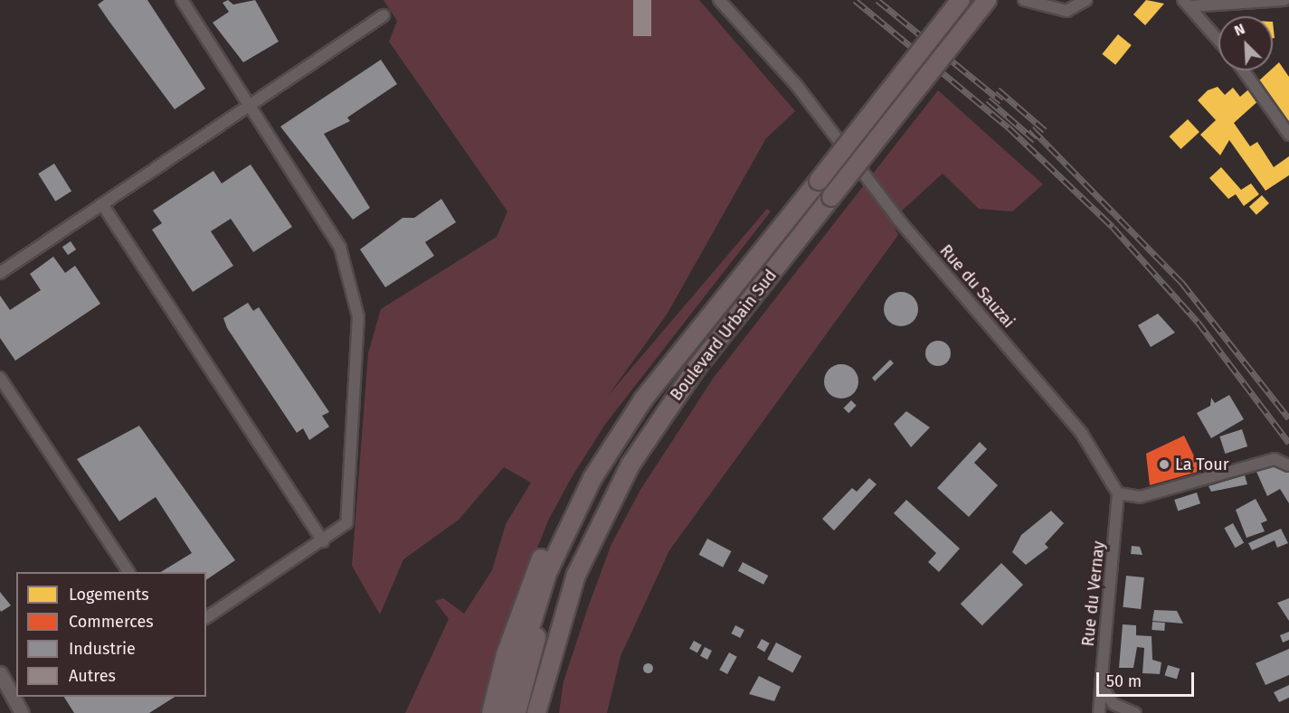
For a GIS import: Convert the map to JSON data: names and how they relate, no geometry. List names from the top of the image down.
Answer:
{
  "streets": {
    "highway": ["Boulevard Urbain Sud"],
    "street": ["Rue du Sauzai", "Rue du Vernay"]
  },
  "crossings": [
    ["Rue du Sauzai", "Rue du Vernay"]
  ],
  "places": ["La Tour"],
  "legend": [
    "Logements",
    "Commerces",
    "Industrie",
    "Autres"
  ],
  "scale_bar": "50 m",
  "north": "top left"
}
